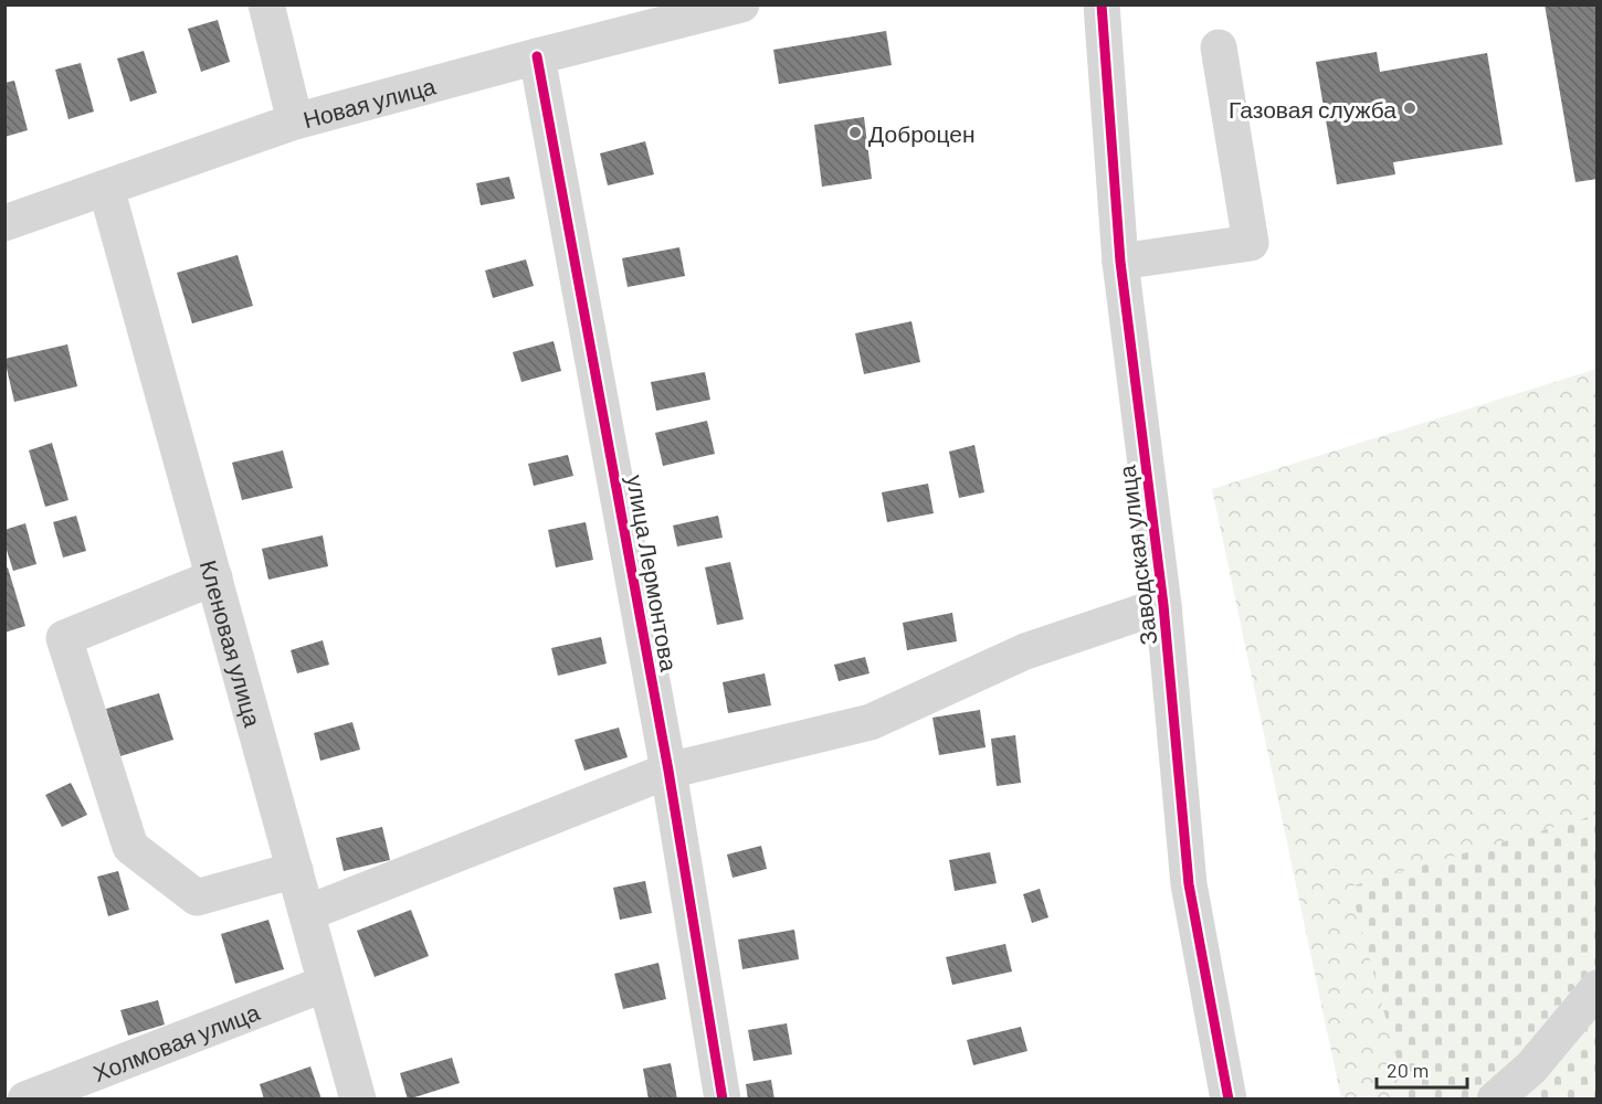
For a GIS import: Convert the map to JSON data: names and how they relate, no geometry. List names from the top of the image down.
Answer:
{
  "streets": {
    "street": [
      "Новая улица",
      "Заводская улица",
      "улица Лермонтова",
      "Кленовая улица",
      "Холмовая улица"
    ]
  },
  "crossings": [
    ["Новая улица", "улица Лермонтова"],
    ["Новая улица", "Кленовая улица"],
    ["Кленовая улица", "Холмовая улица"]
  ],
  "places": ["Газовая служба", "Доброцен"],
  "scale_bar": "20 m"
}
